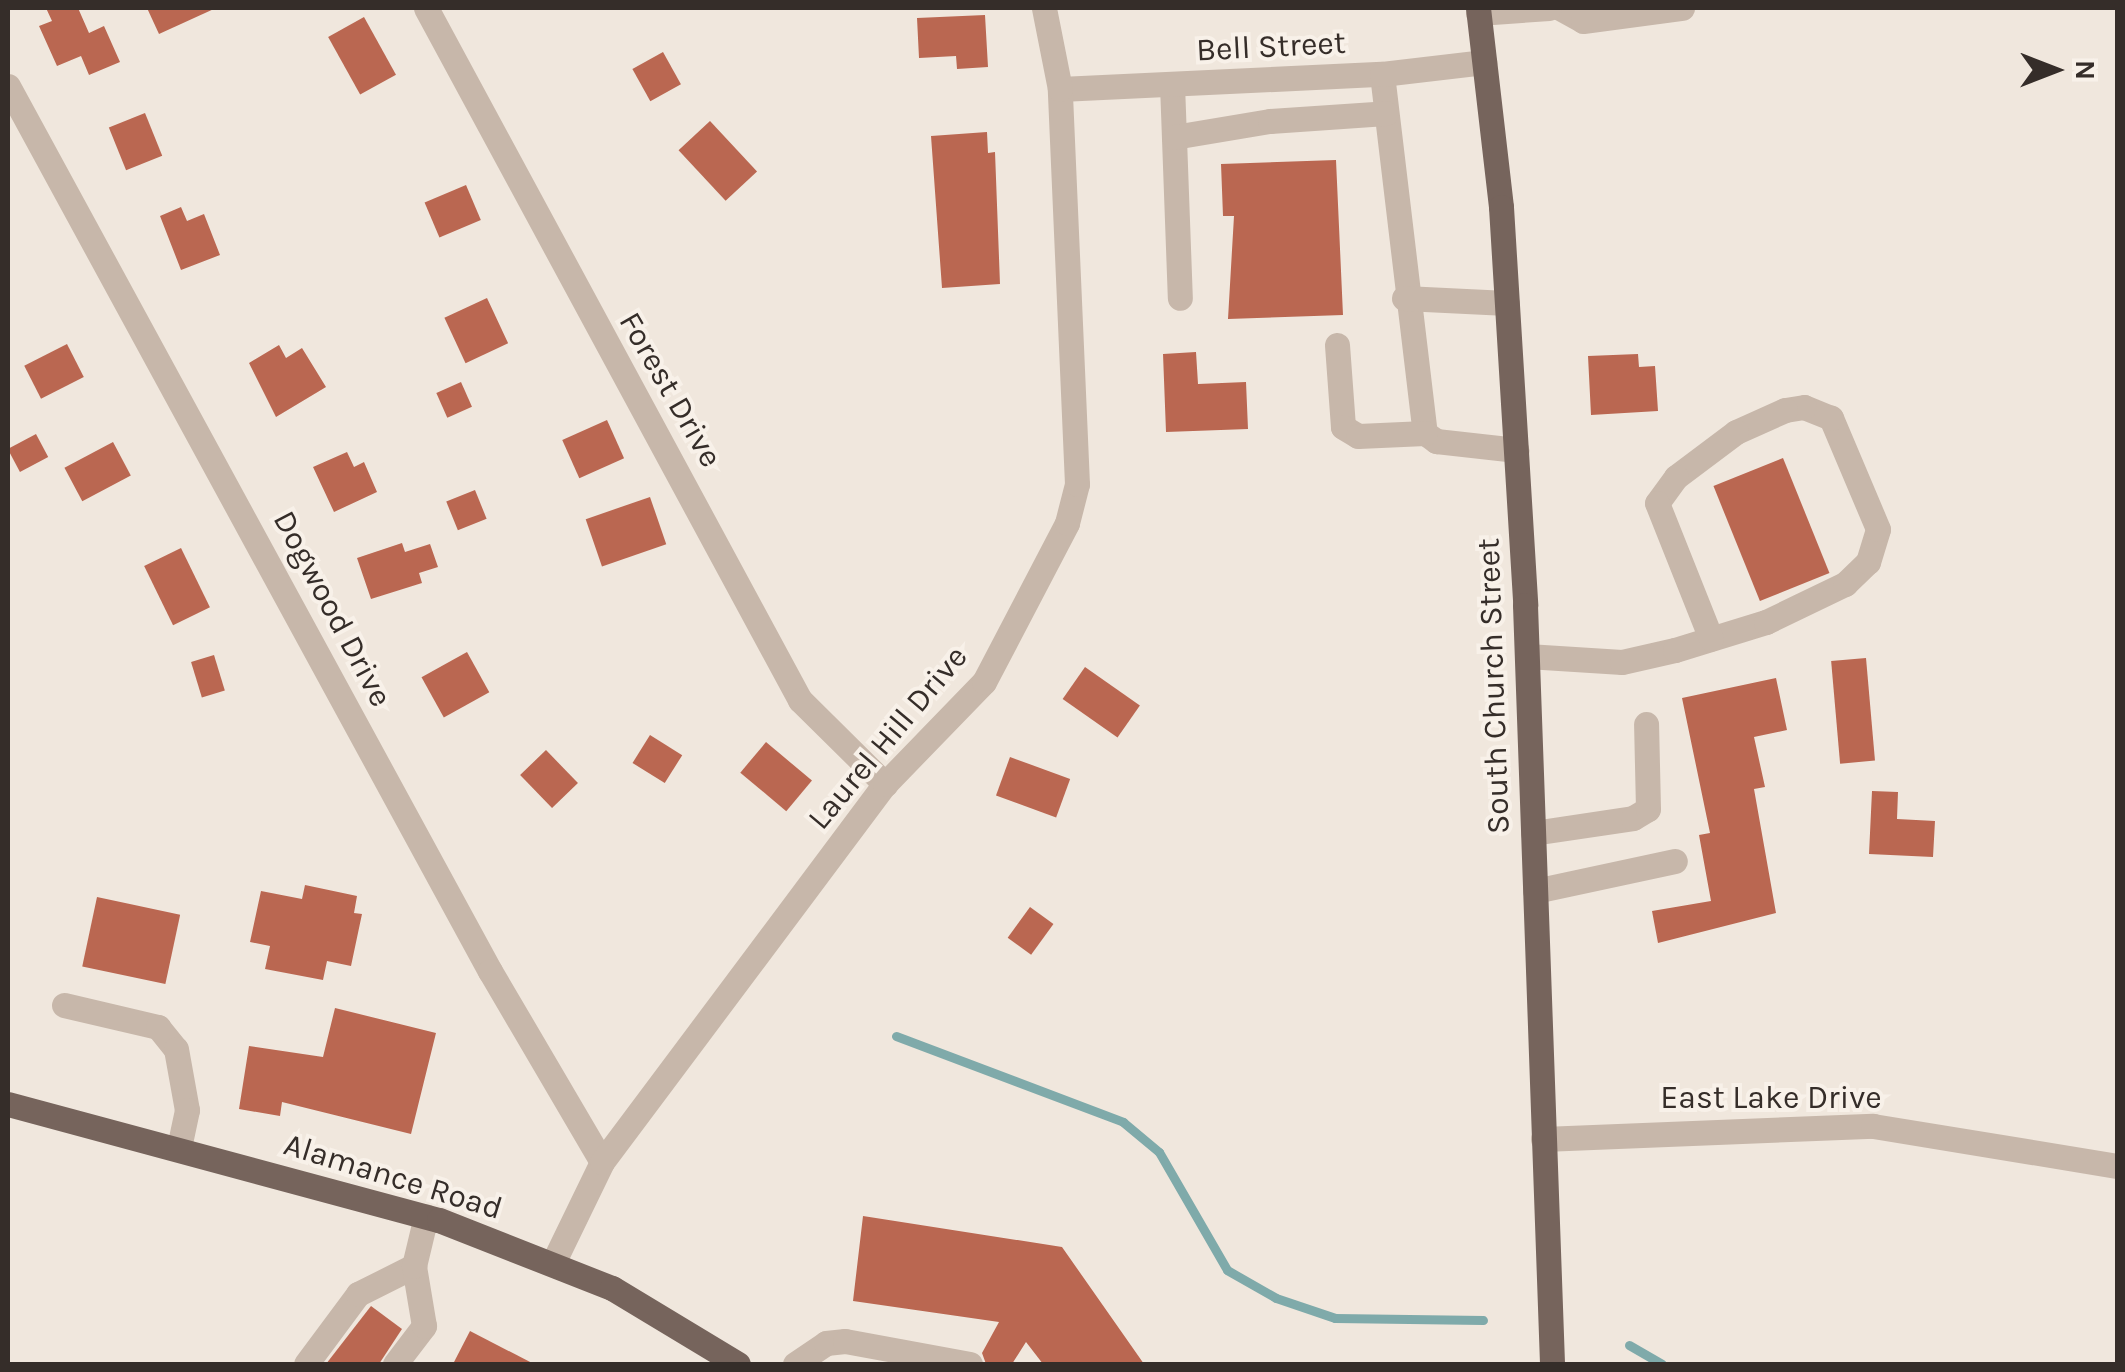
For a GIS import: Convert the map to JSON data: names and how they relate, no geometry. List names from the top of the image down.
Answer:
{
  "streets": {
    "main road": ["South Church Street", "Alamance Road"],
    "street": [
      "Bell Street",
      "Forest Drive",
      "Dogwood Drive",
      "Laurel Hill Drive",
      "East Lake Drive"
    ]
  },
  "crossings": [
    ["Bell Street", "South Church Street"],
    ["Bell Street", "Laurel Hill Drive"],
    ["Forest Drive", "Laurel Hill Drive"],
    ["Dogwood Drive", "Laurel Hill Drive"],
    ["South Church Street", "East Lake Drive"],
    ["Laurel Hill Drive", "Alamance Road"]
  ],
  "north": "right"
}
